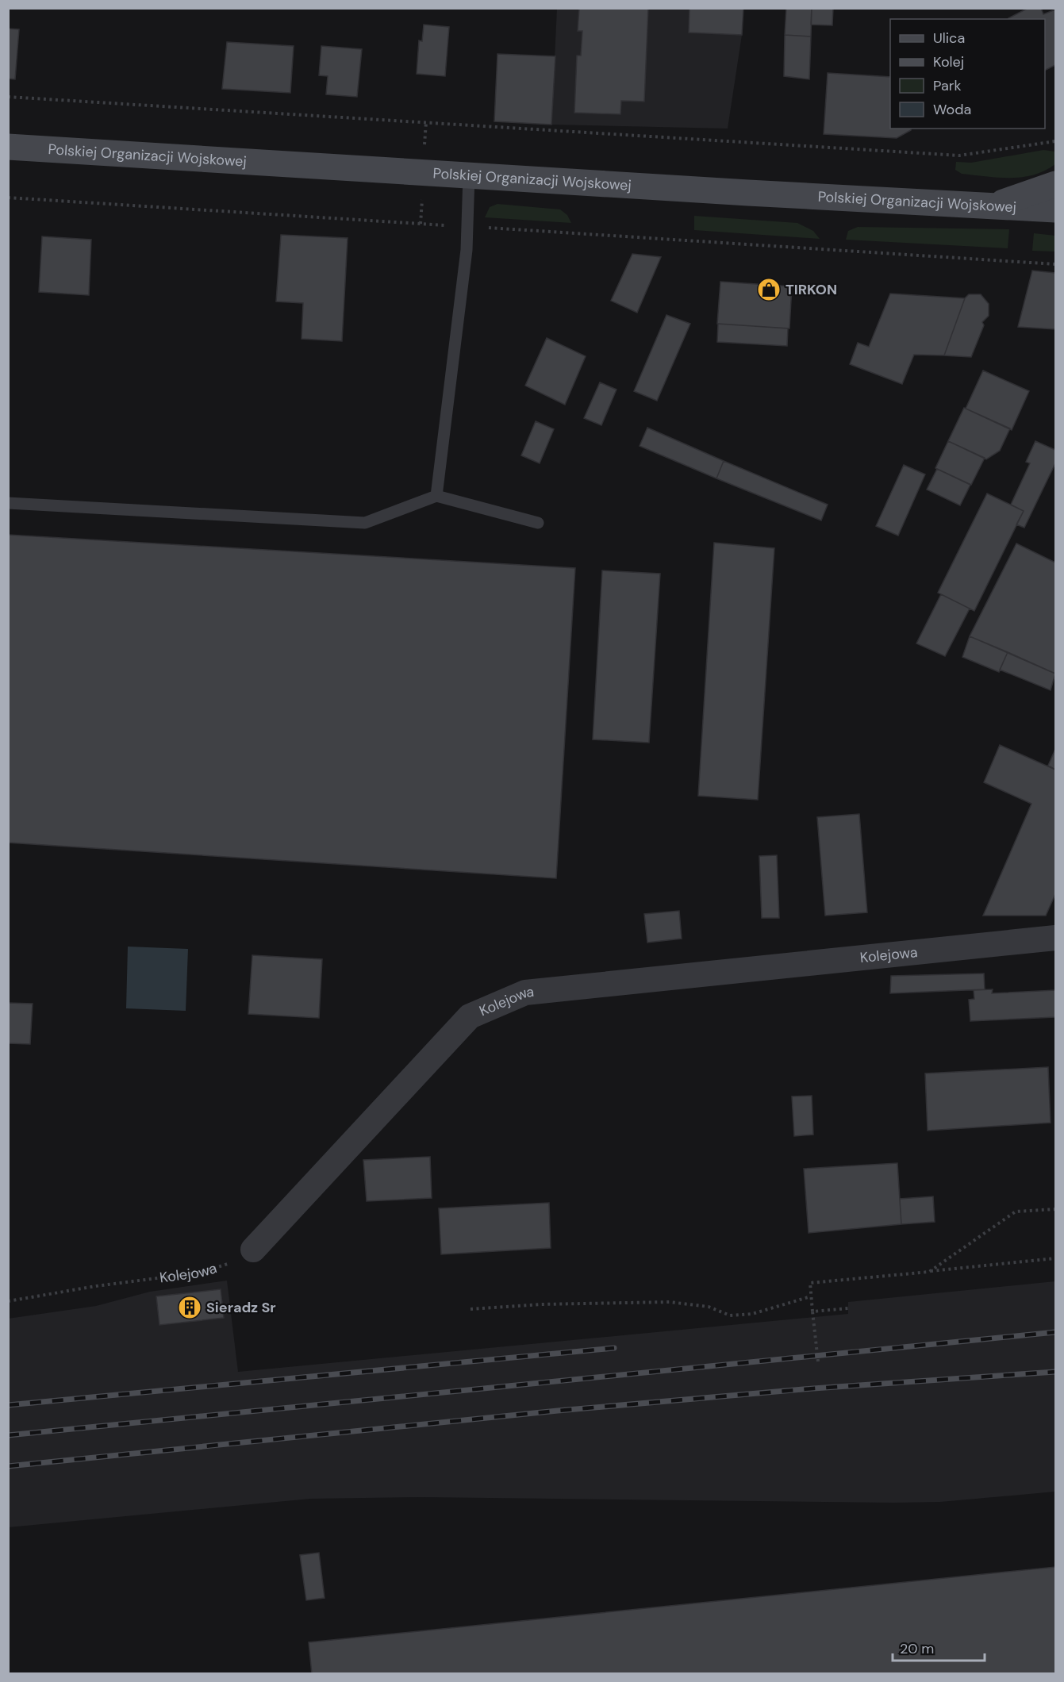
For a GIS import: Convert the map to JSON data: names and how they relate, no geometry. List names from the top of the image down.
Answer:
{
  "streets": {
    "main road": ["Polskiej Organizacji Wojskowej"],
    "street": ["Kolejowa"]
  },
  "places": {
    "shop": ["TIRKON"],
    "building": ["Sieradz Sr"]
  },
  "legend": [
    "Ulica",
    "Kolej",
    "Park",
    "Woda"
  ],
  "scale_bar": "20 m"
}
